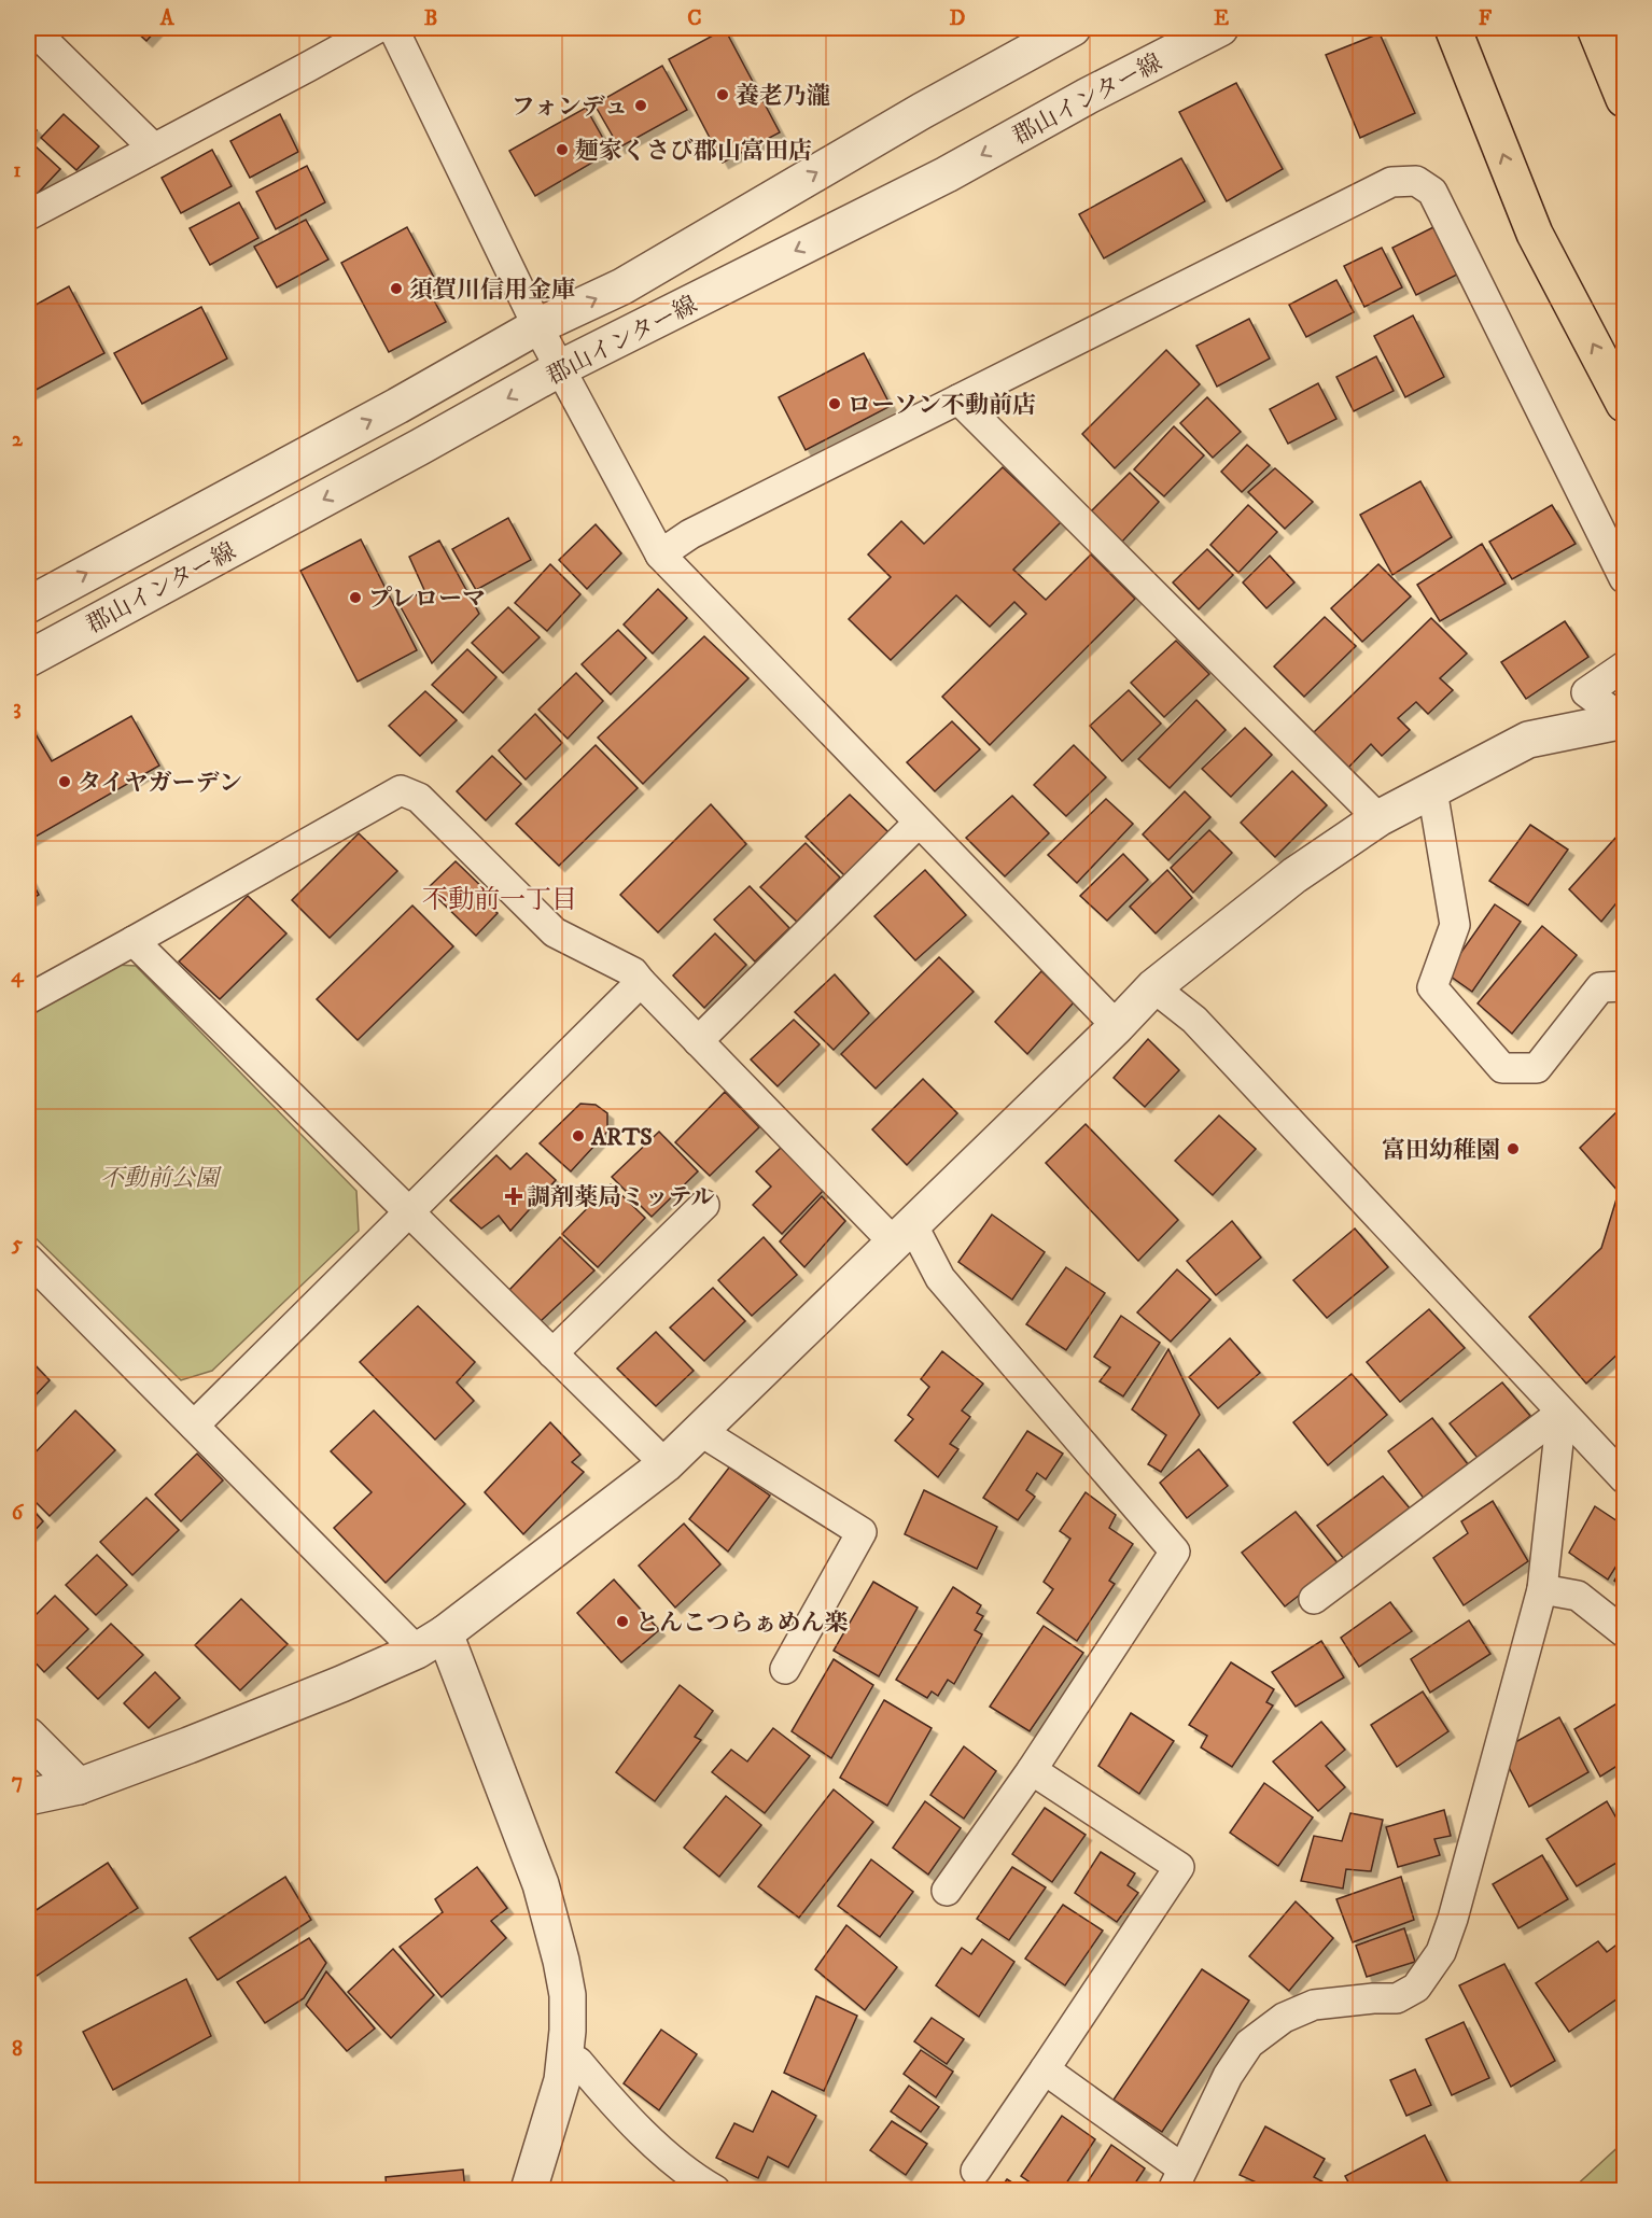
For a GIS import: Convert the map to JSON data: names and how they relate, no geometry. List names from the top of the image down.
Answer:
{
  "streets": {
    "street": ["郡山インター線"]
  },
  "districts": ["不動前一丁目"],
  "parks": ["不動前公園"],
  "places": {
    "other": [
      "養老乃瀧",
      "フォンデュ",
      "麺家くさび郡山富田店",
      "須賀川信用金庫",
      "ローソン不動前店",
      "プレローマ",
      "タイヤガーデン",
      "ARTS",
      "富田幼稚園",
      "とんこつらぁめん楽"
    ],
    "health": ["調剤薬局ミッテル"]
  },
  "grid": {
    "columns": [
      "A",
      "B",
      "C",
      "D",
      "E",
      "F"
    ],
    "rows": [
      "1",
      "2",
      "3",
      "4",
      "5",
      "6",
      "7",
      "8"
    ]
  }
}
